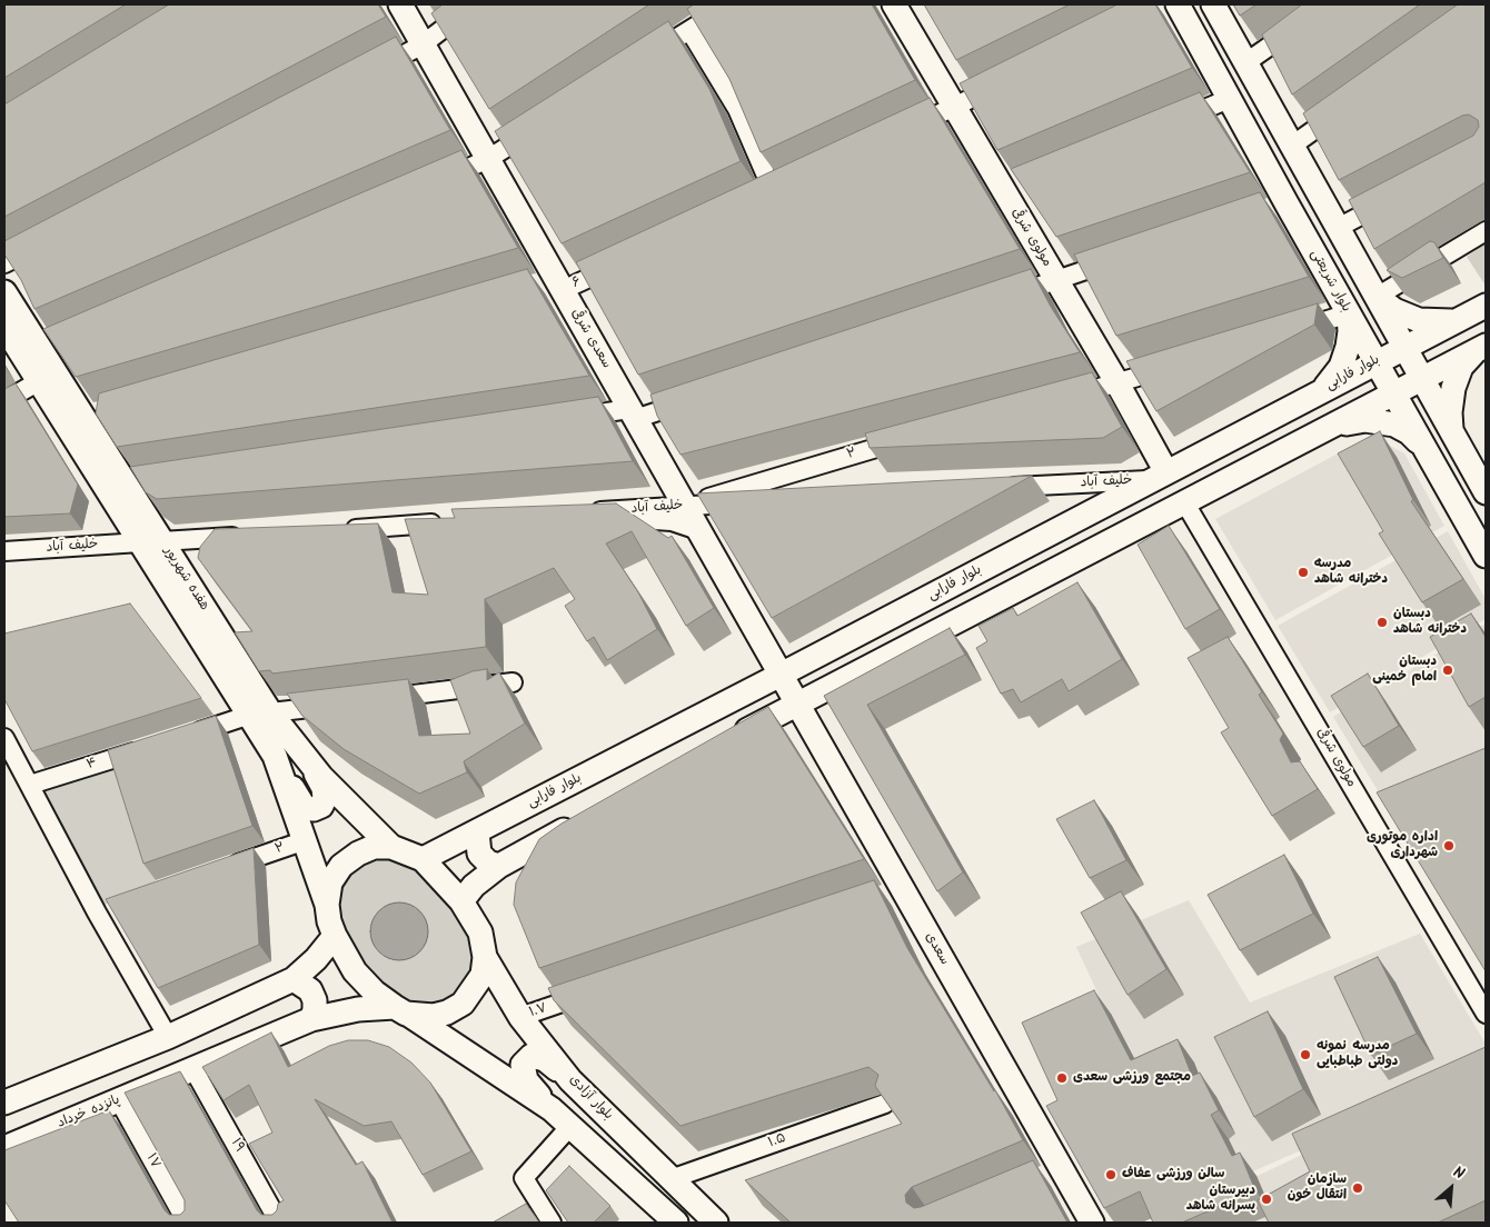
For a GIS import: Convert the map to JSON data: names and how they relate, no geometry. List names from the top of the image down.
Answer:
{
  "streets": {
    "main road": [
      "مولوی شرقی",
      "بلوار شریعتی",
      "سعدی شرقی",
      "بلوار فارابی",
      "هفده شهریور",
      "سعدی",
      "بلوار آزادی",
      "پانزده خرداد"
    ],
    "street": [
      "۶",
      "۲",
      "خلیف آباد",
      "۴",
      "۱.۷",
      "۱.۵",
      "۱۹",
      "۱۷"
    ]
  },
  "crossings": [
    ["مولوی شرقی", "بلوار فارابی"],
    ["مولوی شرقی", "خلیف آباد"],
    ["بلوار شریعتی", "بلوار فارابی"],
    ["۶", "سعدی شرقی"],
    ["سعدی شرقی", "بلوار فارابی"],
    ["سعدی شرقی", "۲"],
    ["سعدی شرقی", "خلیف آباد"],
    ["سعدی شرقی", "سعدی"],
    ["بلوار فارابی", "خلیف آباد"],
    ["بلوار فارابی", "هفده شهریور"],
    ["بلوار فارابی", "سعدی"],
    ["بلوار فارابی", "بلوار آزادی"],
    ["بلوار فارابی", "پانزده خرداد"],
    ["۲", "خلیف آباد"],
    ["۲", "هفده شهریور"],
    ["خلیف آباد", "هفده شهریور"],
    ["هفده شهریور", "بلوار آزادی"],
    ["هفده شهریور", "پانزده خرداد"],
    ["۱.۷", "بلوار آزادی"],
    ["بلوار آزادی", "پانزده خرداد"],
    ["بلوار آزادی", "۱.۵"],
    ["پانزده خرداد", "۱۹"],
    ["پانزده خرداد", "۱۷"]
  ],
  "places": [
    "مدرسه دخترانه شاهد",
    "دبستان دخترانه شاهد",
    "دبستان امام خمینی",
    "اداره موتوری شهرداری",
    "مدرسه نمونه دولتی طباطبایی",
    "مجتمع ورزشی سعدی",
    "سالن ورزشی عفاف",
    "سازمان انتقال خون",
    "دبیرستان پسرانه شاهد"
  ],
  "north": "top right"
}
